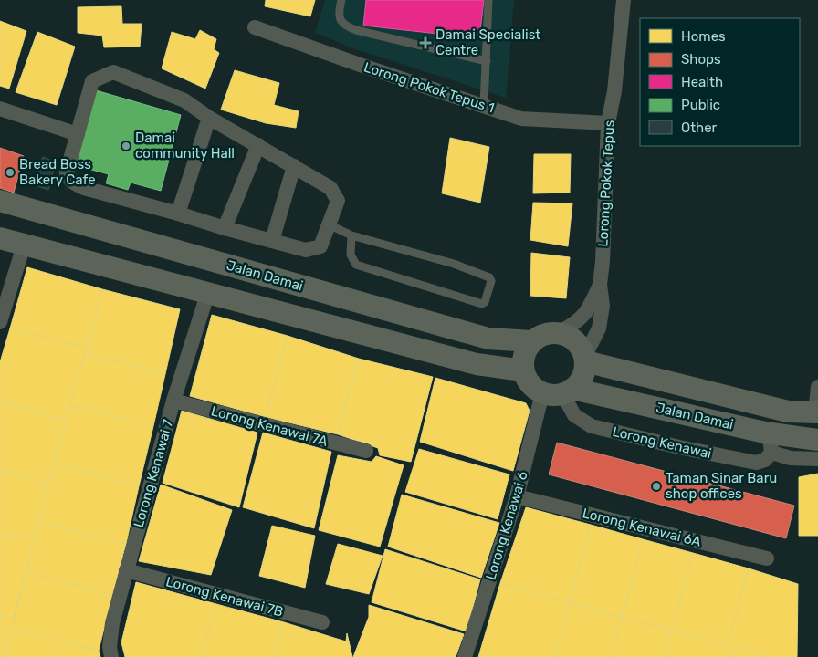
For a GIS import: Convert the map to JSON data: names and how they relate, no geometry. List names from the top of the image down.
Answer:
{
  "streets": {
    "main road": ["Jalan Damai"],
    "street": [
      "Lorong Pokok Tepus 1",
      "Lorong Pokok Tepus",
      "Lorong Kenawai 7A",
      "Lorong Kenawai",
      "Lorong Kenawai 7",
      "Lorong Kenawai 6",
      "Lorong Kenawai 6A",
      "Lorong Kenawai 7B"
    ]
  },
  "crossings": [
    ["Lorong Pokok Tepus 1", "Lorong Pokok Tepus"],
    ["Lorong Pokok Tepus", "Jalan Damai"],
    ["Lorong Pokok Tepus", "Lorong Kenawai"],
    ["Lorong Pokok Tepus", "Lorong Kenawai 6"],
    ["Jalan Damai", "Lorong Kenawai"],
    ["Jalan Damai", "Lorong Kenawai 6"],
    ["Lorong Kenawai 7A", "Lorong Kenawai 7"],
    ["Lorong Kenawai", "Lorong Kenawai 6"],
    ["Lorong Kenawai 7", "Lorong Kenawai 7B"],
    ["Lorong Kenawai 6", "Lorong Kenawai 6A"]
  ],
  "places": {
    "health": ["Damai Specialist Centre"],
    "other": ["Damai community Hall", "Bread Boss Bakery Cafe", "Taman Sinar Baru shop offices"]
  },
  "legend": [
    "Homes",
    "Shops",
    "Health",
    "Public",
    "Other"
  ]
}
